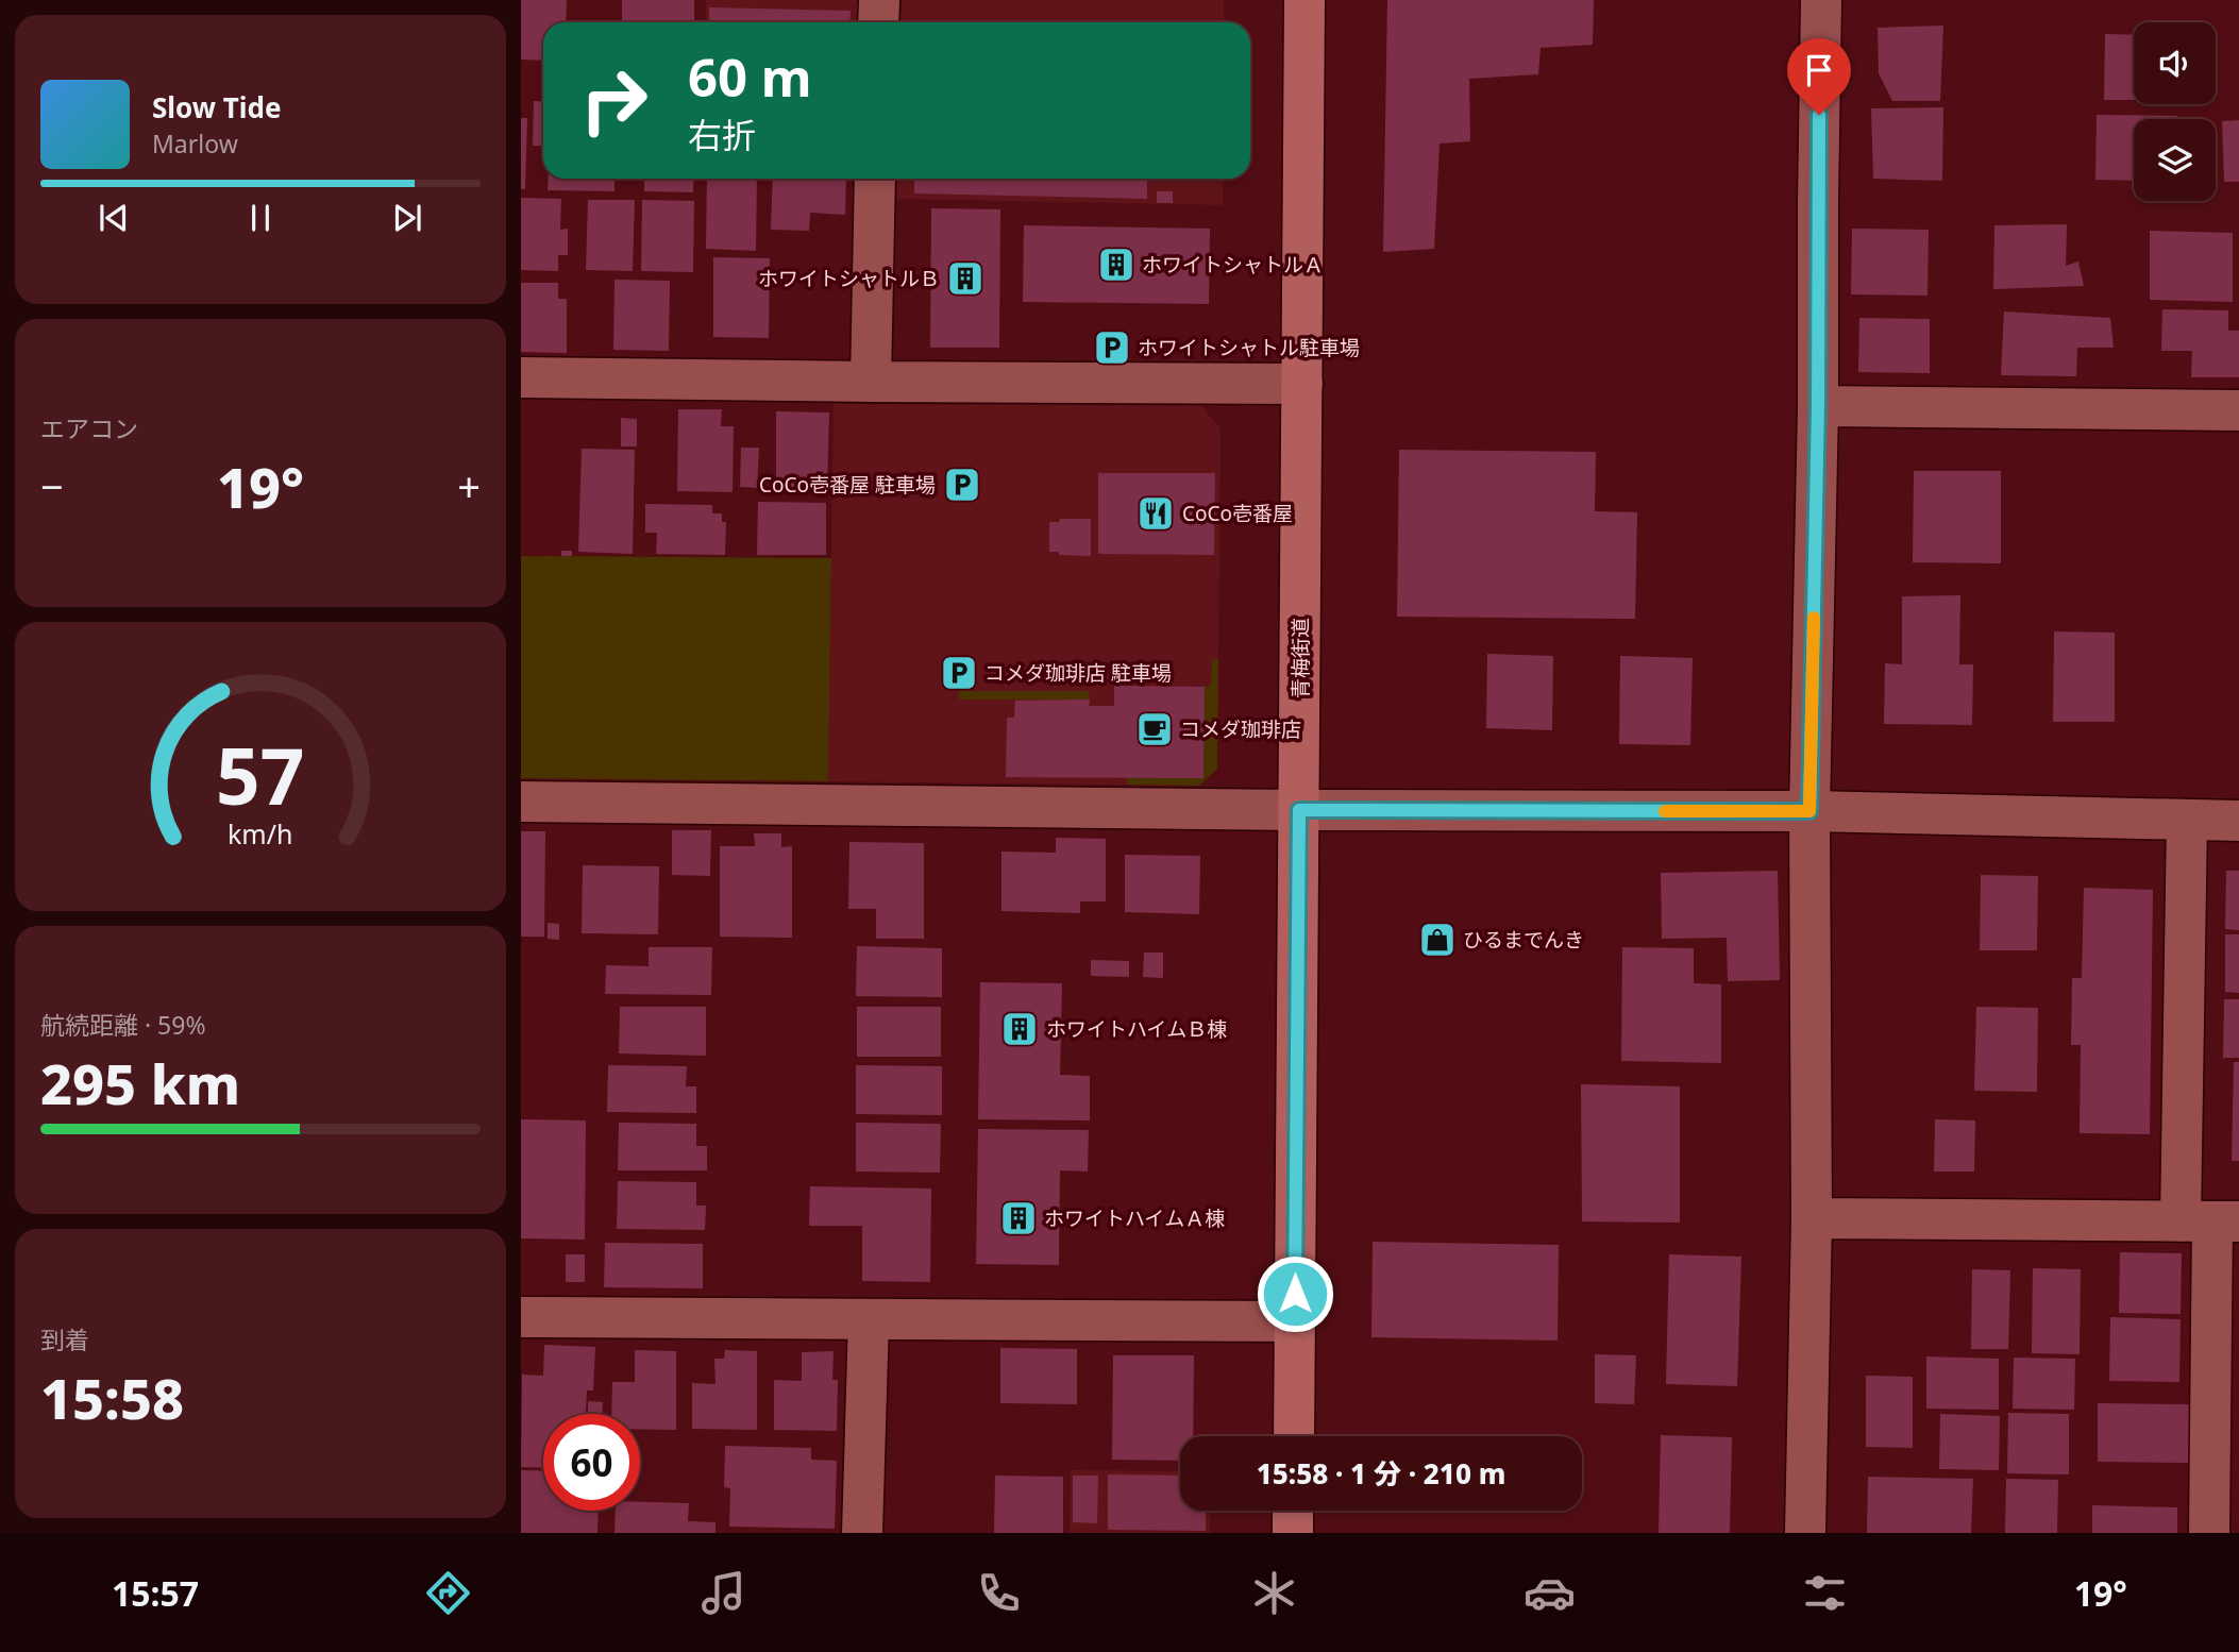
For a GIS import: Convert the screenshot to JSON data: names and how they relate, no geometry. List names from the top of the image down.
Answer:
{
  "streets": {
    "main road": ["青梅街道"]
  },
  "places": {
    "building": [
      "ホワイトシャトルＡ",
      "ホワイトシャトルＢ",
      "ホワイトハイムＢ棟",
      "ホワイトハイムＡ棟"
    ],
    "parking": ["ホワイトシャトル駐車場", "CoCo壱番屋 駐車場", "コメダ珈琲店 駐車場"],
    "restaurant": ["CoCo壱番屋"],
    "cafe": ["コメダ珈琲店"],
    "shop": ["ひるまでんき"]
  },
  "page": {
    "turn": ["60 m", "右折"],
    "song": ["Slow Tide", "Marlow"],
    "tile": [
      "エアコン",
      ["航続距離 · 59%", "295 km"],
      ["到着", "15:58"]
    ],
    "heat": ["−", "19°", "+"],
    "limit": "60",
    "trip": "15:58 · 1 分 · 210 m",
    "tabs": ["15:57", "19°"],
    "gauge": ["57", "km/h"]
  }
}
